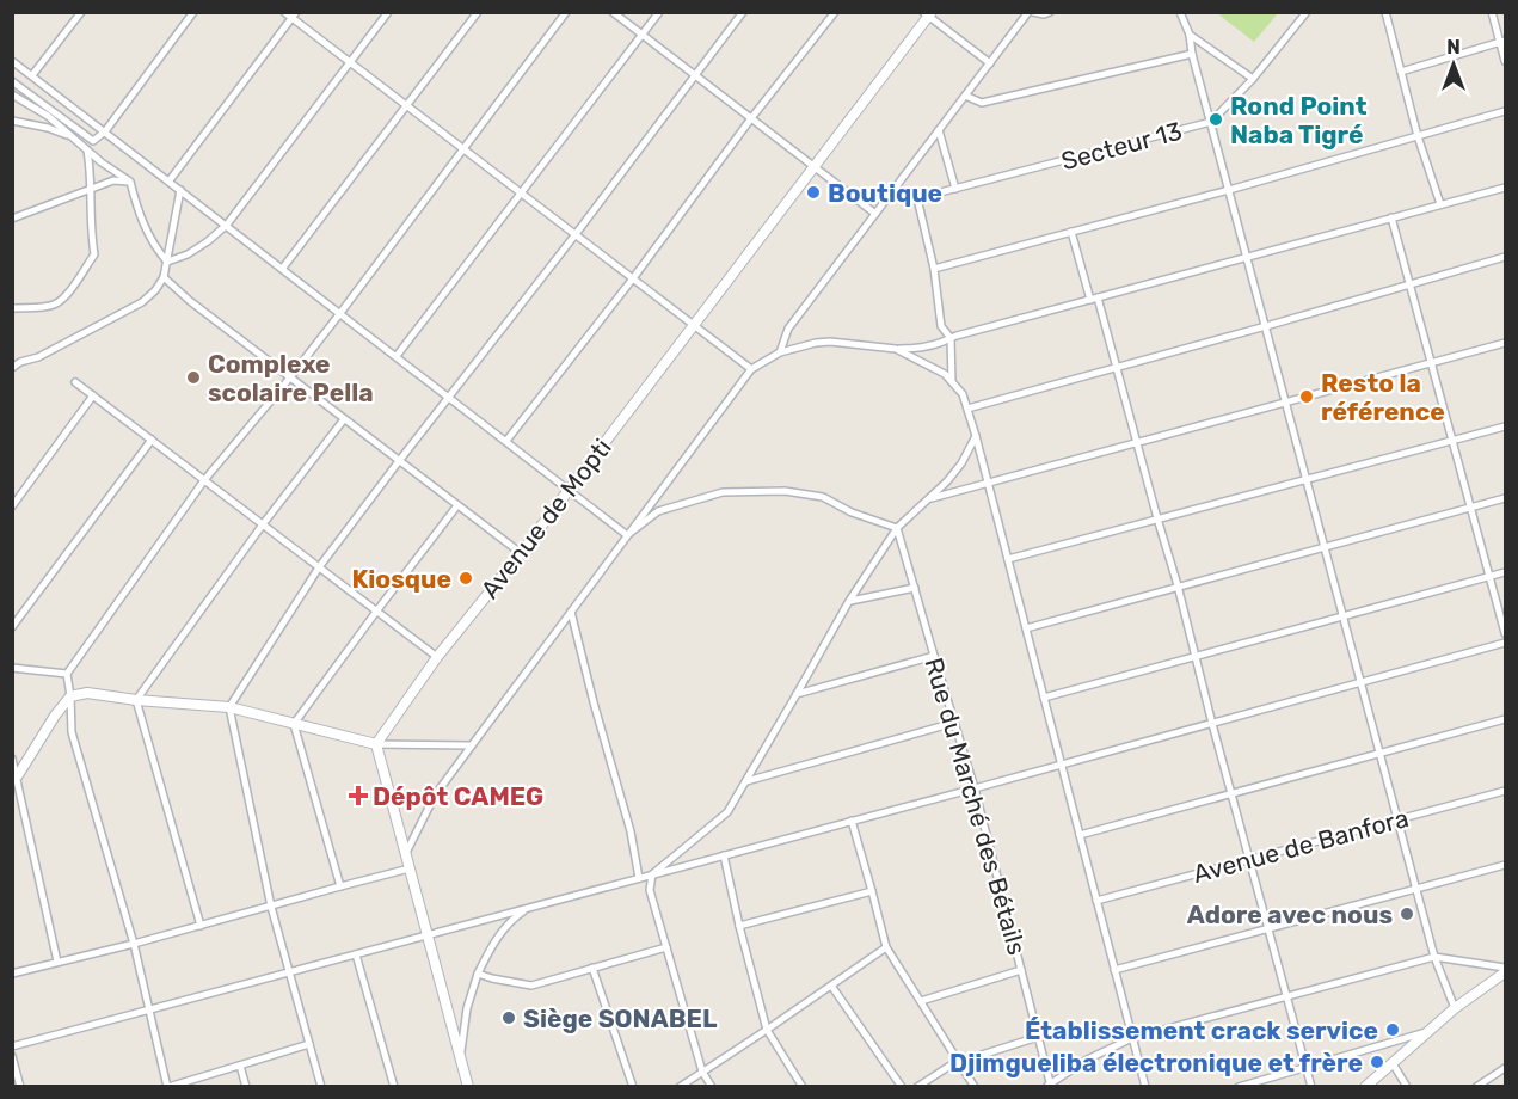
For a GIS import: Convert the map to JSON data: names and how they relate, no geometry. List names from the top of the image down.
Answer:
{
  "streets": {
    "street": [
      "Secteur 13",
      "Avenue de Mopti",
      "Rue du Marché des Bétails",
      "Avenue de Banfora"
    ]
  },
  "places": {
    "other": [
      "Rond Point Naba Tigré",
      "Boutique",
      "Complexe scolaire Pella",
      "Resto la référence",
      "Kiosque",
      "Adore avec nous",
      "Siège SONABEL",
      "Établissement crack service",
      "Djimgueliba électronique et frère"
    ],
    "health": ["Dépôt CAMEG"]
  },
  "north": "top"
}
